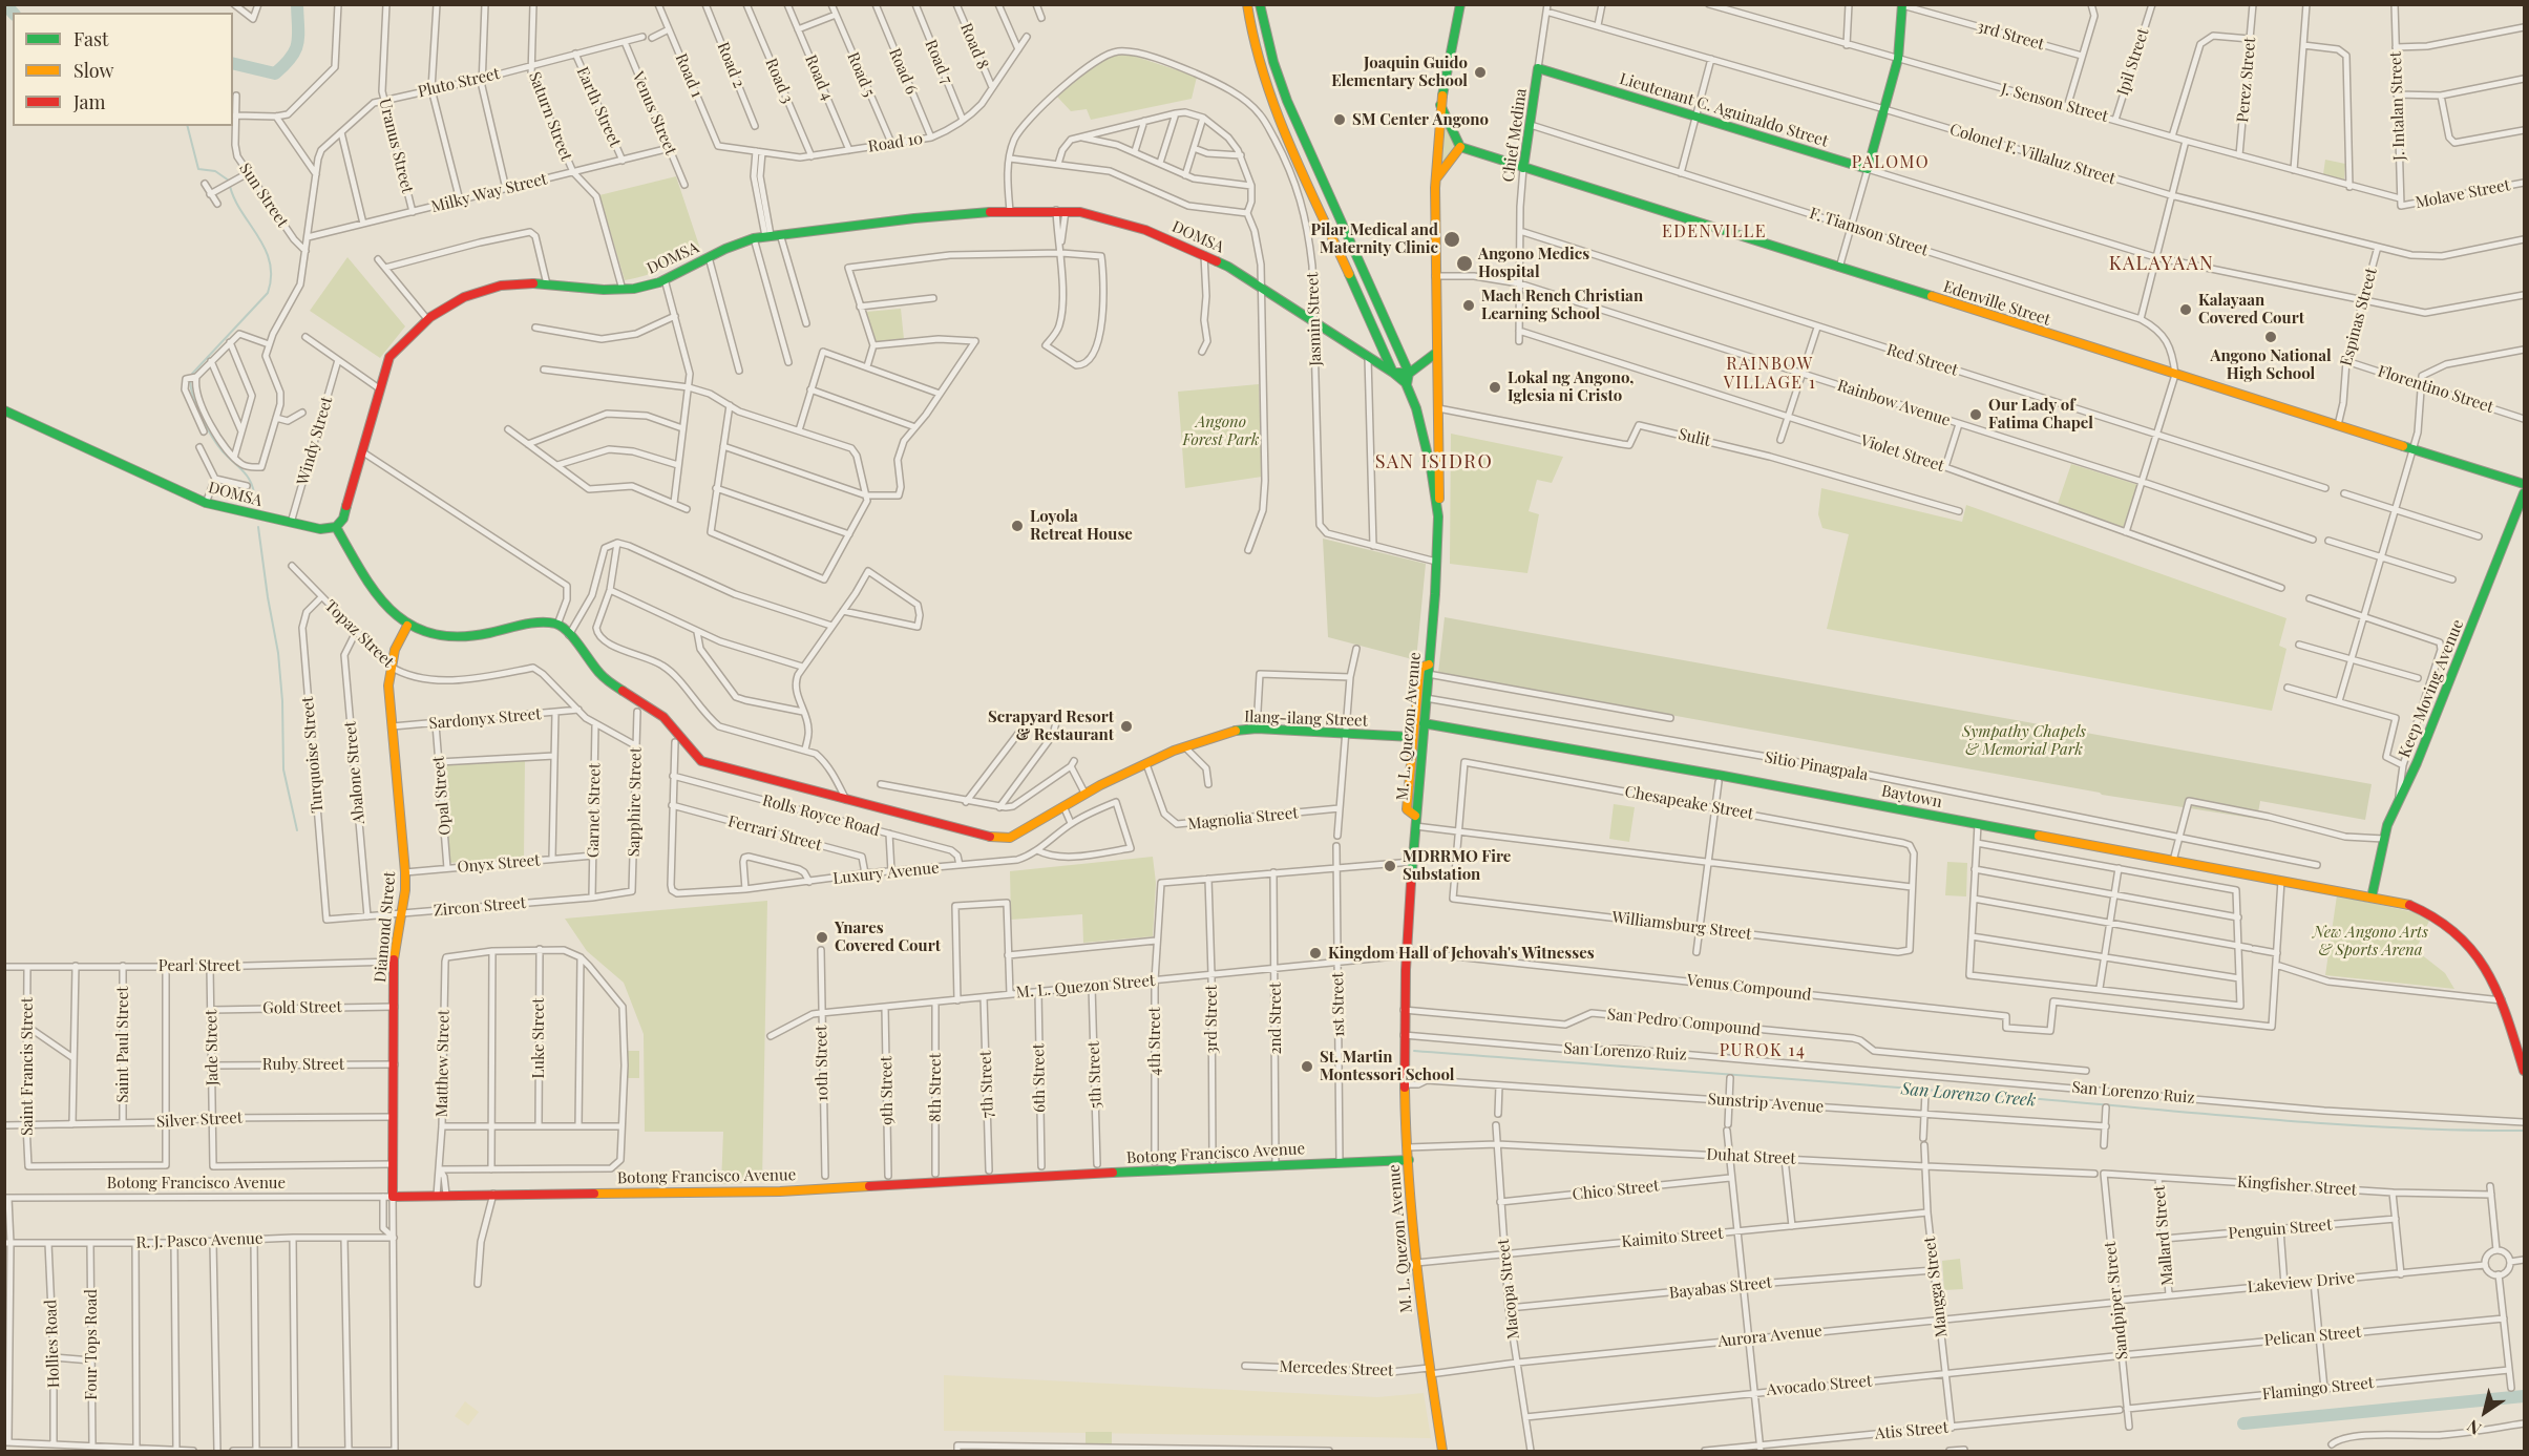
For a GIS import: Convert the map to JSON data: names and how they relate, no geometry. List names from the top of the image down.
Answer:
{
  "streets": {
    "main road": [
      "Lieutenant C. Aguinaldo Street",
      "Chief Medina",
      "DOMSA",
      "Edenville Street",
      "Keep Moving Avenue",
      "Ilang-ilang Street",
      "M. L. Quezon Avenue",
      "Baytown",
      "Diamond Street",
      "Botong Francisco Avenue"
    ],
    "street": [
      "3rd Street",
      "Road 8",
      "Road 7",
      "Ipil Street",
      "Road 2",
      "Road 6",
      "Road 5",
      "Road 1",
      "Road 4",
      "Perez Street",
      "Road 3",
      "Pluto Street",
      "J. Senson Street",
      "J. Intalan Street",
      "Earth Street",
      "Venus Street",
      "Saturn Street",
      "Road 10",
      "Uranus Street",
      "Colonel F. Villaluz Street",
      "Milky Way Street",
      "Molave Street",
      "Sun Street",
      "F. Tiamson Street",
      "Espinas Street",
      "Jasmin Street",
      "Red Street",
      "Florentino Street",
      "Rainbow Avenue",
      "Sulit",
      "Windy Street",
      "Violet Street",
      "Topaz Street",
      "Sardonyx Street",
      "Turquoise Street",
      "Sitio Pinagpala",
      "Abalone Street",
      "Opal Street",
      "Sapphire Street",
      "Chesapeake Street",
      "Garnet Street",
      "Rolls Royce Road",
      "Magnolia Street",
      "Ferrari Street",
      "Onyx Street",
      "Luxury Avenue",
      "Zircon Street",
      "Williamsburg Street",
      "Pearl Street",
      "M. L. Quezon Street",
      "Venus Compound",
      "1st Street",
      "Gold Street",
      "2nd Street",
      "San Pedro Compound",
      "Luke Street",
      "4th Street",
      "Saint Paul Street",
      "Jade Street",
      "San Lorenzo Ruiz",
      "Matthew Street",
      "10th Street",
      "Ruby Street",
      "Saint Francis Street",
      "5th Street",
      "6th Street",
      "7th Street",
      "8th Street",
      "9th Street",
      "Sunstrip Avenue",
      "Silver Street",
      "Duhat Street",
      "Kingfisher Street",
      "Chico Street",
      "Penguin Street",
      "Mallard Street",
      "Kaimito Street",
      "R. J. Pasco Avenue",
      "Lakeview Drive",
      "Mangga Street",
      "Bayabas Street",
      "Macopa Street",
      "Sandpiper Street",
      "Aurora Avenue",
      "Pelican Street",
      "Hollies Road",
      "Four Tops Road",
      "Mercedes Street",
      "Avocado Street",
      "Flamingo Street",
      "Atis Street"
    ]
  },
  "crossings": [
    ["3rd Street", "M. L. Quezon Street"],
    ["3rd Street", "4th Street"],
    ["Road 8", "Road 10"],
    ["Road 7", "Road 10"],
    ["Ipil Street", "J. Senson Street"],
    ["Road 6", "Road 10"],
    ["Road 5", "Road 10"],
    ["Road 1", "Road 10"],
    ["Road 4", "Road 10"],
    ["Perez Street", "J. Senson Street"],
    ["Road 3", "Road 10"],
    ["Pluto Street", "Earth Street"],
    ["Pluto Street", "Venus Street"],
    ["Pluto Street", "Saturn Street"],
    ["Pluto Street", "Uranus Street"],
    ["Pluto Street", "Milky Way Street"],
    ["Pluto Street", "Sun Street"],
    ["J. Senson Street", "J. Intalan Street"],
    ["J. Intalan Street", "Molave Street"],
    ["Earth Street", "Milky Way Street"],
    ["Lieutenant C. Aguinaldo Street", "Chief Medina"],
    ["Lieutenant C. Aguinaldo Street", "Espinas Street"],
    ["Venus Street", "Milky Way Street"],
    ["Saturn Street", "Milky Way Street"],
    ["Saturn Street", "DOMSA"],
    ["Chief Medina", "F. Tiamson Street"],
    ["Chief Medina", "Edenville Street"],
    ["Chief Medina", "Red Street"],
    ["Chief Medina", "Rainbow Avenue"],
    ["Chief Medina", "Violet Street"],
    ["Uranus Street", "Milky Way Street"],
    ["Colonel F. Villaluz Street", "Espinas Street"],
    ["F. Tiamson Street", "Edenville Street"],
    ["DOMSA", "Jasmin Street"],
    ["DOMSA", "Windy Street"],
    ["Edenville Street", "Espinas Street"],
    ["Espinas Street", "Florentino Street"],
    ["Rainbow Avenue", "M. L. Quezon Avenue"],
    ["Sulit", "M. L. Quezon Avenue"],
    ["Topaz Street", "Sardonyx Street"],
    ["Topaz Street", "Turquoise Street"],
    ["Topaz Street", "Abalone Street"],
    ["Topaz Street", "Sapphire Street"],
    ["Topaz Street", "Garnet Street"],
    ["Topaz Street", "Diamond Street"],
    ["Keep Moving Avenue", "Baytown"],
    ["Sardonyx Street", "Opal Street"],
    ["Sardonyx Street", "Diamond Street"],
    ["Ilang-ilang Street", "Magnolia Street"],
    ["M. L. Quezon Avenue", "Sitio Pinagpala"],
    ["M. L. Quezon Avenue", "Baytown"],
    ["M. L. Quezon Avenue", "M. L. Quezon Street"],
    ["M. L. Quezon Avenue", "Venus Compound"],
    ["M. L. Quezon Avenue", "San Pedro Compound"],
    ["M. L. Quezon Avenue", "San Lorenzo Ruiz"],
    ["M. L. Quezon Avenue", "Sunstrip Avenue"],
    ["M. L. Quezon Avenue", "Botong Francisco Avenue"],
    ["M. L. Quezon Avenue", "Duhat Street"],
    ["M. L. Quezon Avenue", "Kaimito Street"],
    ["M. L. Quezon Avenue", "Aurora Avenue"],
    ["M. L. Quezon Avenue", "Mercedes Street"],
    ["Turquoise Street", "Zircon Street"],
    ["Abalone Street", "Zircon Street"],
    ["Opal Street", "Onyx Street"],
    ["Sapphire Street", "Zircon Street"],
    ["Chesapeake Street", "Williamsburg Street"],
    ["Garnet Street", "Onyx Street"],
    ["Garnet Street", "Zircon Street"],
    ["Rolls Royce Road", "Luxury Avenue"],
    ["Ferrari Street", "Luxury Avenue"],
    ["Onyx Street", "Diamond Street"],
    ["Zircon Street", "Diamond Street"],
    ["Diamond Street", "Pearl Street"],
    ["Diamond Street", "Gold Street"],
    ["Diamond Street", "Jade Street"],
    ["Diamond Street", "Ruby Street"],
    ["Diamond Street", "Silver Street"],
    ["Diamond Street", "Botong Francisco Avenue"],
    ["Pearl Street", "Saint Paul Street"],
    ["Pearl Street", "Jade Street"],
    ["Pearl Street", "Saint Francis Street"],
    ["M. L. Quezon Street", "Venus Compound"],
    ["M. L. Quezon Street", "1st Street"],
    ["M. L. Quezon Street", "2nd Street"],
    ["M. L. Quezon Street", "4th Street"],
    ["M. L. Quezon Street", "10th Street"],
    ["M. L. Quezon Street", "5th Street"],
    ["M. L. Quezon Street", "6th Street"],
    ["M. L. Quezon Street", "7th Street"],
    ["M. L. Quezon Street", "8th Street"],
    ["M. L. Quezon Street", "9th Street"],
    ["1st Street", "Botong Francisco Avenue"],
    ["Gold Street", "Jade Street"],
    ["2nd Street", "Botong Francisco Avenue"],
    ["Saint Paul Street", "Silver Street"],
    ["Jade Street", "Ruby Street"],
    ["Jade Street", "Silver Street"],
    ["Matthew Street", "Botong Francisco Avenue"],
    ["Saint Francis Street", "Silver Street"],
    ["Duhat Street", "Mangga Street"],
    ["Duhat Street", "Macopa Street"],
    ["Kingfisher Street", "Mallard Street"],
    ["Kingfisher Street", "Sandpiper Street"],
    ["Chico Street", "Macopa Street"],
    ["Penguin Street", "Mallard Street"],
    ["Mallard Street", "Lakeview Drive"],
    ["Kaimito Street", "Mangga Street"],
    ["Kaimito Street", "Macopa Street"],
    ["R. J. Pasco Avenue", "Hollies Road"],
    ["R. J. Pasco Avenue", "Four Tops Road"],
    ["Lakeview Drive", "Sandpiper Street"],
    ["Lakeview Drive", "Aurora Avenue"],
    ["Mangga Street", "Bayabas Street"],
    ["Mangga Street", "Aurora Avenue"],
    ["Mangga Street", "Avocado Street"],
    ["Mangga Street", "Atis Street"],
    ["Bayabas Street", "Macopa Street"],
    ["Macopa Street", "Aurora Avenue"],
    ["Macopa Street", "Avocado Street"],
    ["Sandpiper Street", "Aurora Avenue"],
    ["Sandpiper Street", "Pelican Street"],
    ["Sandpiper Street", "Flamingo Street"],
    ["Aurora Avenue", "Mercedes Street"]
  ],
  "districts": [
    "PALOMO",
    "EDENVILLE",
    "KALAYAAN",
    "RAINBOW VILLAGE 1",
    "SAN ISIDRO",
    "PUROK 14"
  ],
  "water": ["San Lorenzo Creek"],
  "parks": ["Angono Forest Park", "Sympathy Chapels & Memorial Park", "New Angono Arts & Sports Arena"],
  "places": [
    "Joaquin Guido Elementary School",
    "SM Center Angono",
    "Pilar Medical and Maternity Clinic",
    "Angono Medics Hospital",
    "Mach Rench Christian Learning School",
    "Kalayaan Covered Court",
    "Angono National High School",
    "Lokal ng Angono, Iglesia ni Cristo",
    "Our Lady of Fatima Chapel",
    "Loyola Retreat House",
    "Scrapyard Resort & Restaurant",
    "MDRRMO Fire Substation",
    "Ynares Covered Court",
    "Kingdom Hall of Jehovah's Witnesses",
    "St. Martin Montessori School"
  ],
  "legend": ["Fast", "Slow", "Jam"],
  "north": "bottom left"
}
